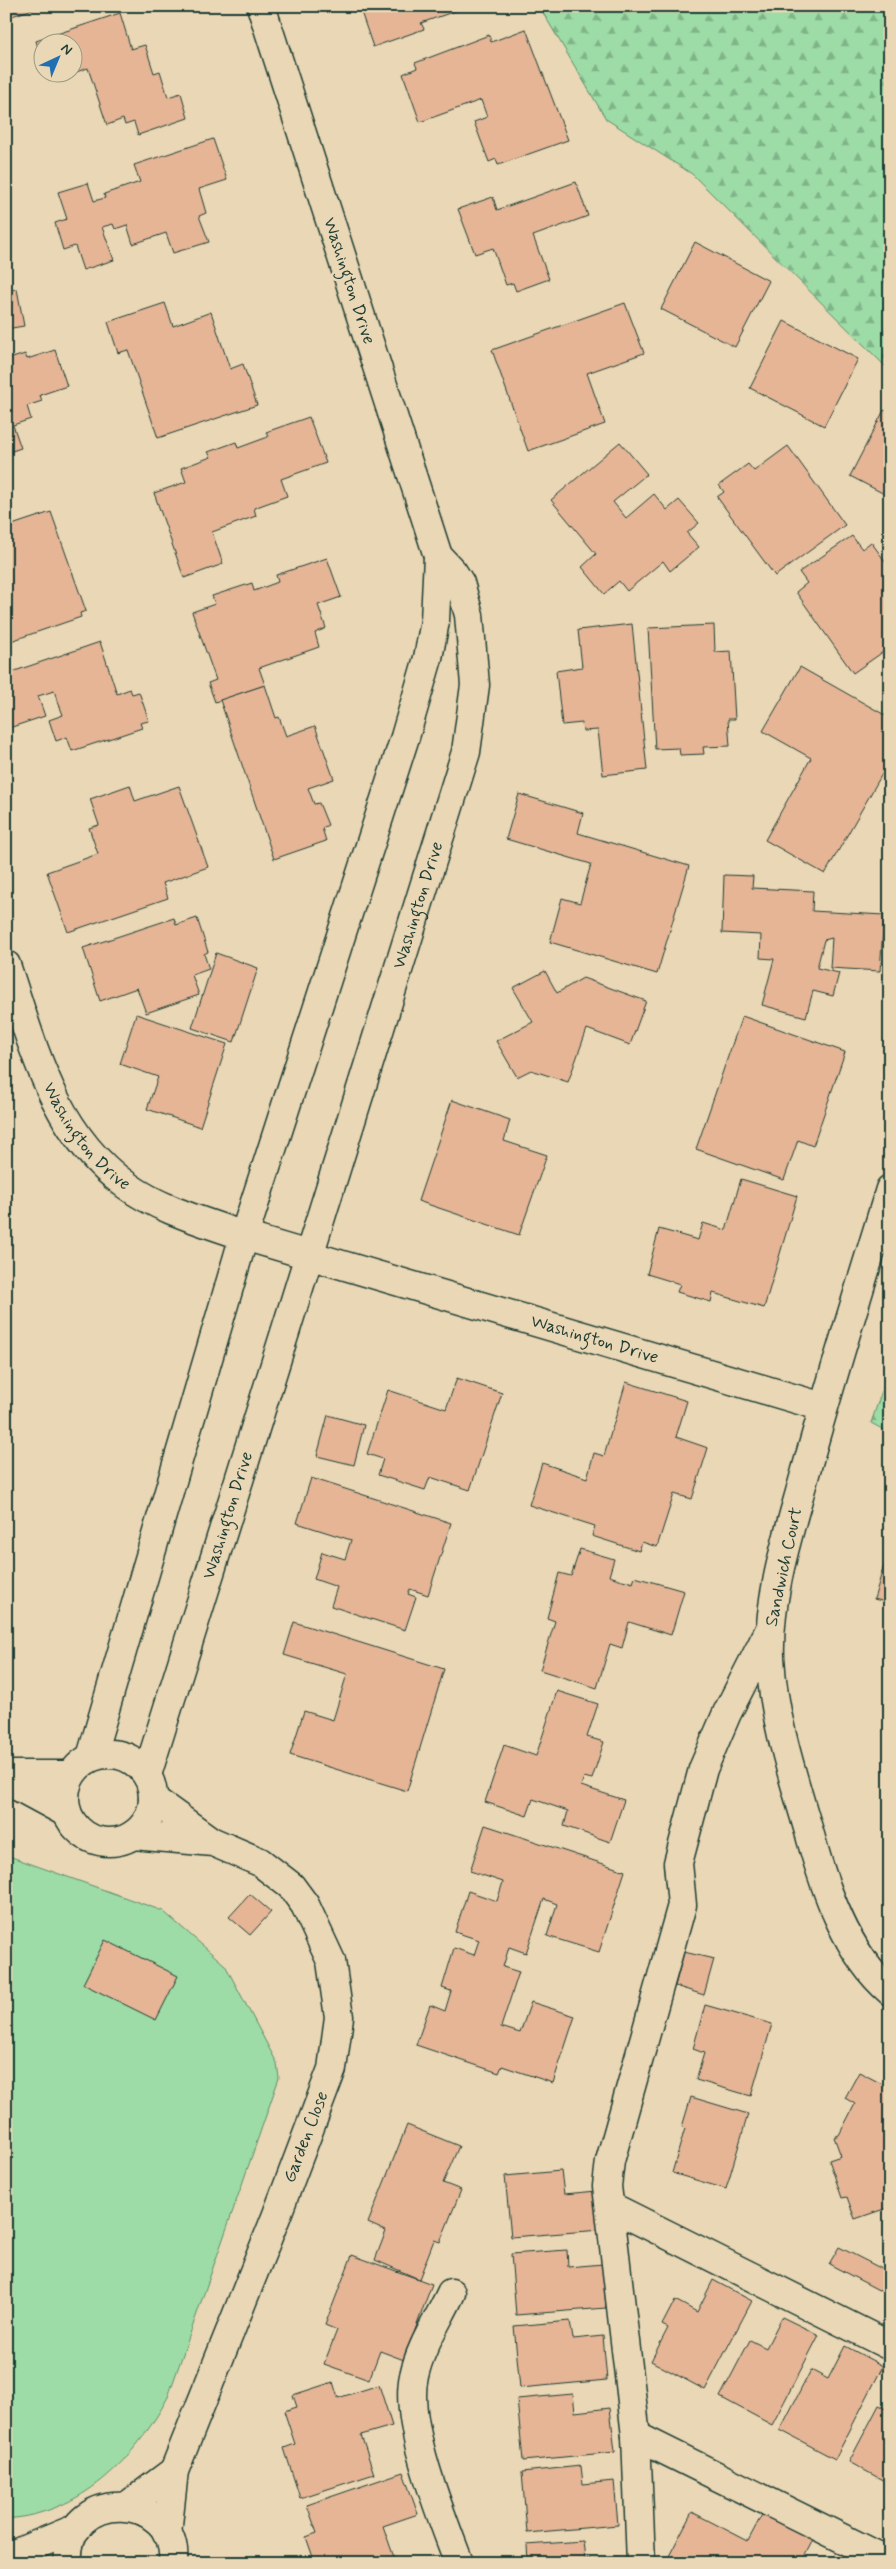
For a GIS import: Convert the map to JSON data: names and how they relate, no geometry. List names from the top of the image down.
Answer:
{
  "streets": {
    "street": ["Washington Drive", "Sandwich Court", "Garden Close"]
  },
  "crossings": [
    ["Washington Drive", "Sandwich Court"],
    ["Washington Drive", "Garden Close"]
  ],
  "north": "top right"
}
